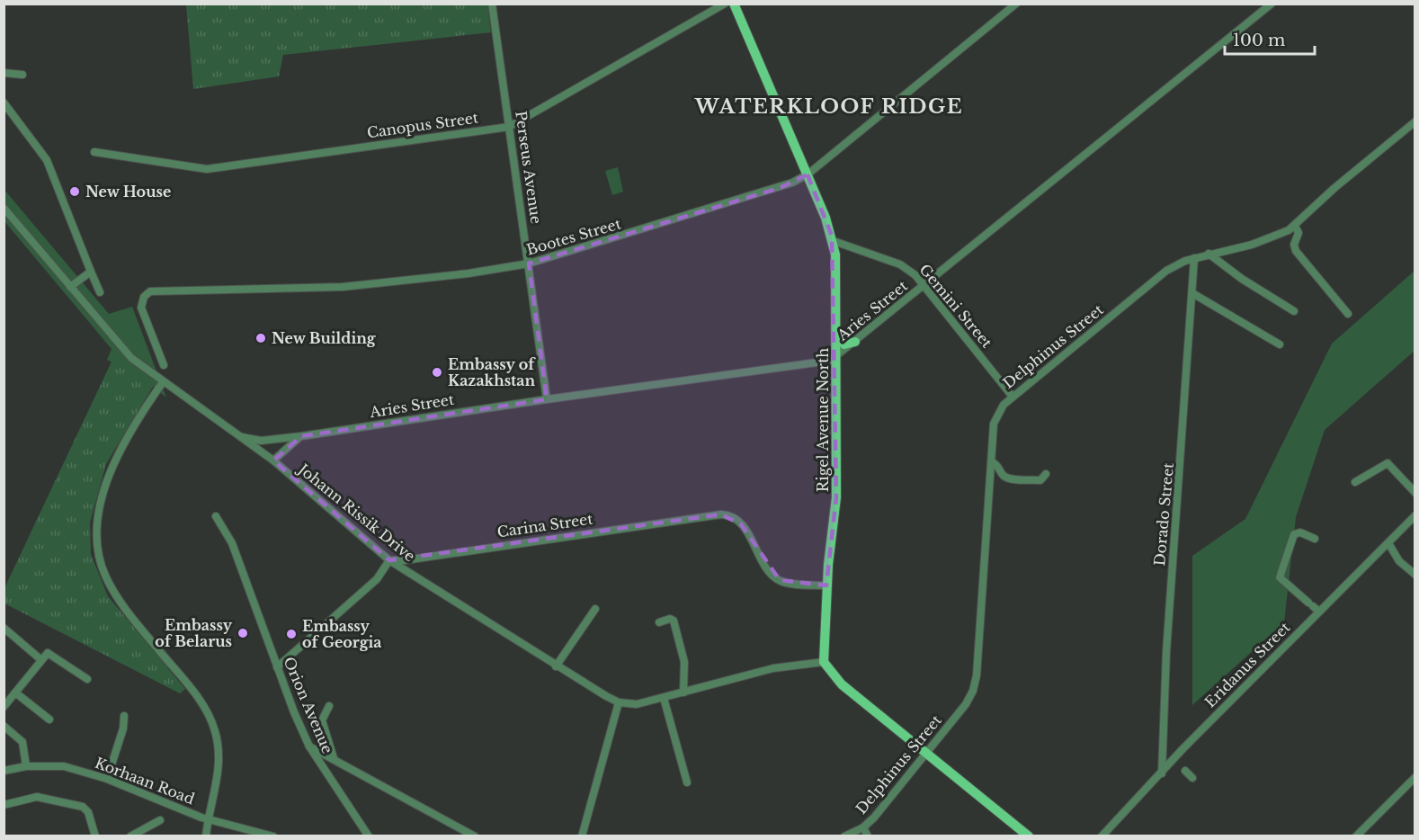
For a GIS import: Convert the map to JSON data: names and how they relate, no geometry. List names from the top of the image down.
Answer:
{
  "streets": {
    "main road": ["Rigel Avenue North"],
    "street": [
      "Canopus Street",
      "Perseus Avenue",
      "Bootes Street",
      "Gemini Street",
      "Aries Street",
      "Delphinus Street",
      "Johann Rissik Drive",
      "Dorado Street",
      "Carina Street",
      "Eridanus Street",
      "Orion Avenue",
      "Korhaan Road"
    ]
  },
  "crossings": [
    ["Canopus Street", "Perseus Avenue"],
    ["Canopus Street", "Rigel Avenue North"],
    ["Perseus Avenue", "Bootes Street"],
    ["Perseus Avenue", "Aries Street"],
    ["Bootes Street", "Rigel Avenue North"],
    ["Gemini Street", "Aries Street"],
    ["Gemini Street", "Delphinus Street"],
    ["Gemini Street", "Rigel Avenue North"],
    ["Aries Street", "Rigel Avenue North"],
    ["Aries Street", "Johann Rissik Drive"],
    ["Delphinus Street", "Dorado Street"],
    ["Rigel Avenue North", "Carina Street"],
    ["Johann Rissik Drive", "Carina Street"],
    ["Dorado Street", "Eridanus Street"]
  ],
  "districts": ["WATERKLOOF RIDGE"],
  "places": [
    "New House",
    "New Building",
    "Embassy of Kazakhstan",
    "Embassy of Belarus",
    "Embassy of Georgia"
  ],
  "scale_bar": "100 m"
}
